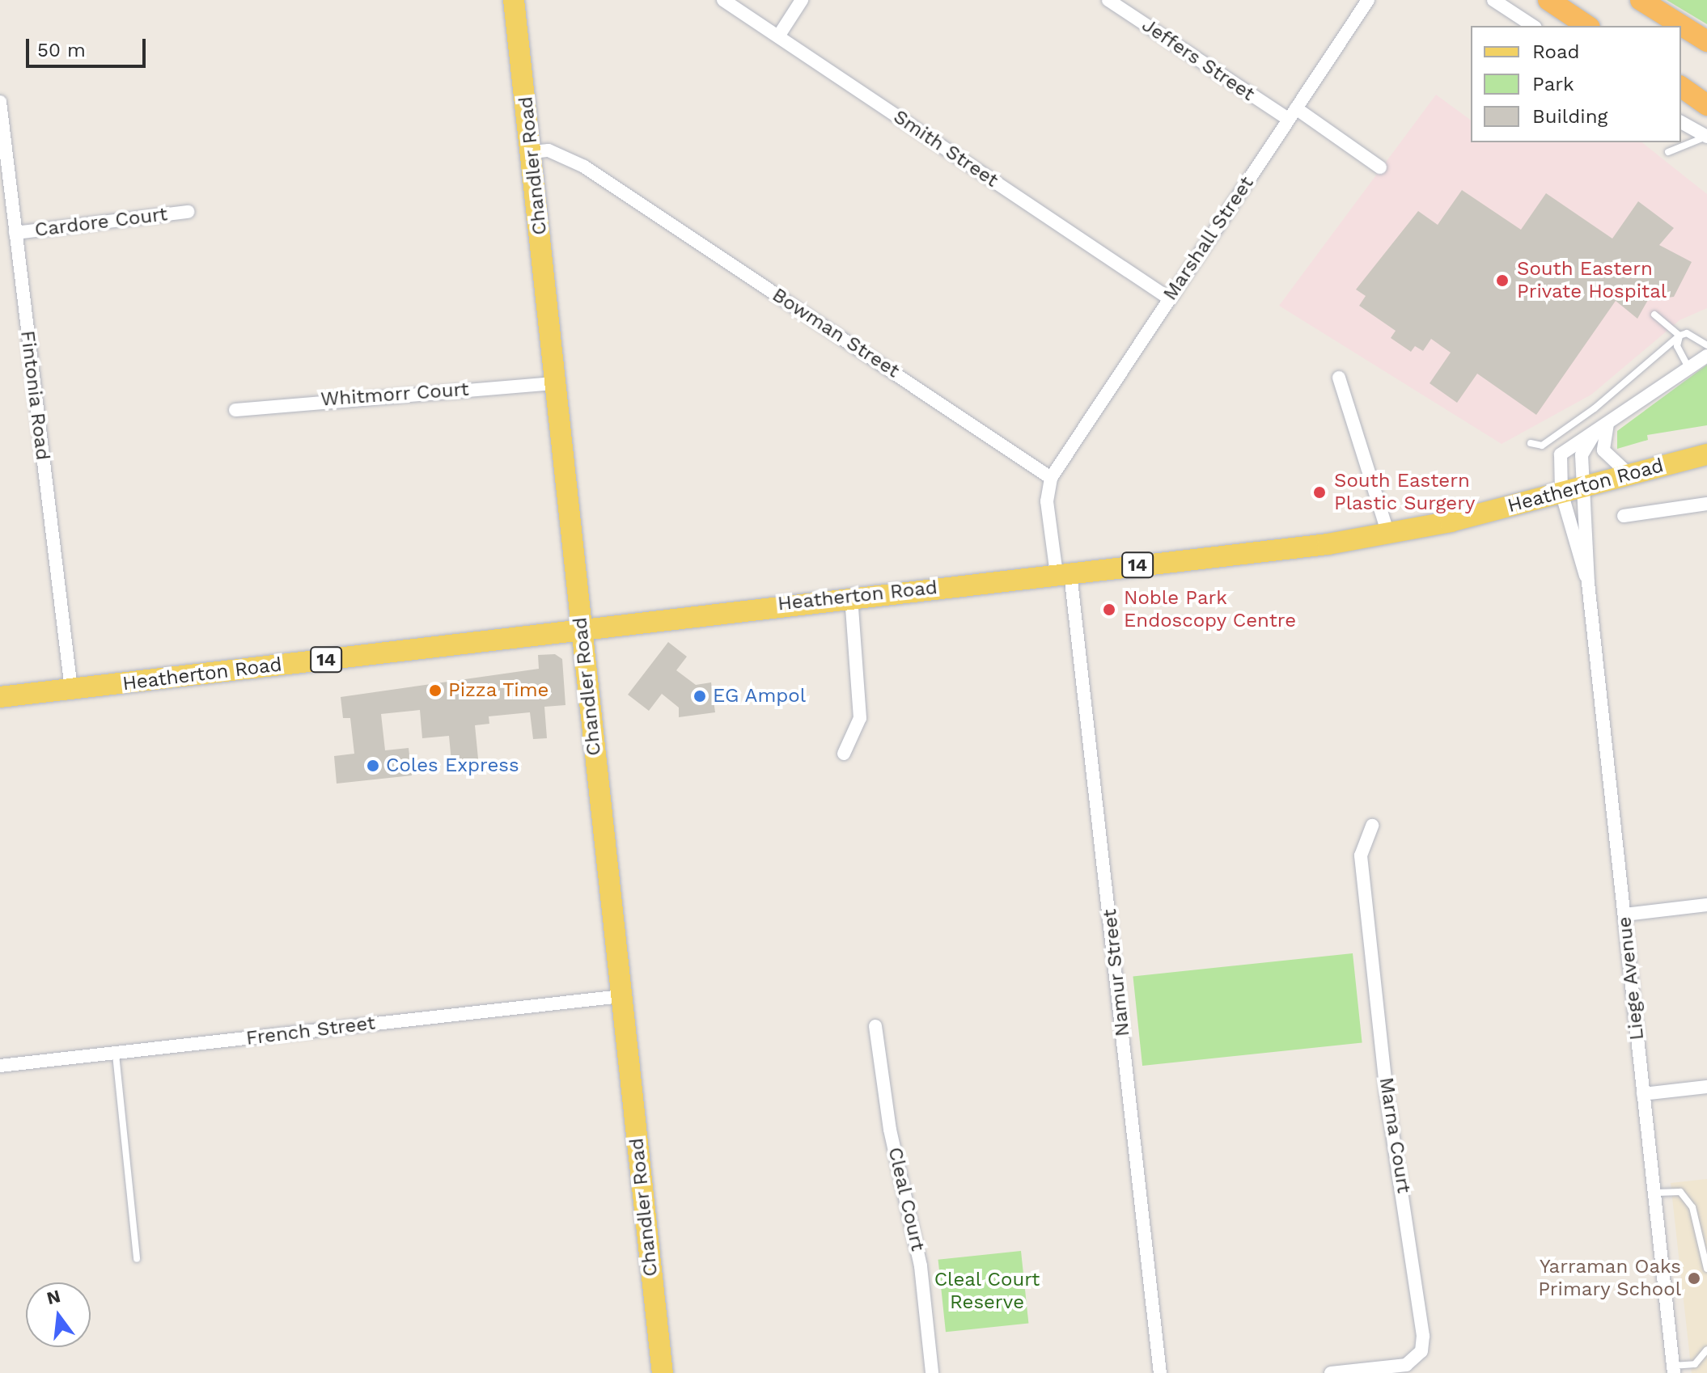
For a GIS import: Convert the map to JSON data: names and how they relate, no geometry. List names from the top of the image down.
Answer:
{
  "streets": {
    "main road": ["Chandler Road", "Heatherton Road", "14"],
    "street": [
      "Jeffers Street",
      "Smith Street",
      "Cardore Court",
      "Marshall Street",
      "Bowman Street",
      "Whitmorr Court",
      "Fintonia Road",
      "Namur Street",
      "Liege Avenue",
      "French Street",
      "Marna Court",
      "Cleal Court"
    ]
  },
  "crossings": [
    ["Jeffers Street", "Marshall Street"],
    ["Smith Street", "Marshall Street"],
    ["Chandler Road", "Bowman Street"],
    ["Chandler Road", "Whitmorr Court"],
    ["Chandler Road", "Heatherton Road"],
    ["Chandler Road", "French Street"],
    ["Cardore Court", "Fintonia Road"],
    ["Marshall Street", "Bowman Street"],
    ["Fintonia Road", "Heatherton Road"],
    ["Heatherton Road", "Namur Street"],
    ["Heatherton Road", "Liege Avenue"]
  ],
  "parks": ["Cleal Court Reserve"],
  "places": [
    "South Eastern Private Hospital",
    "South Eastern Plastic Surgery",
    "Noble Park Endoscopy Centre",
    "Pizza Time",
    "EG Ampol",
    "Coles Express",
    "Yarraman Oaks Primary School"
  ],
  "legend": ["Road", "Park", "Building"],
  "scale_bar": "50 m",
  "north": "top"
}
